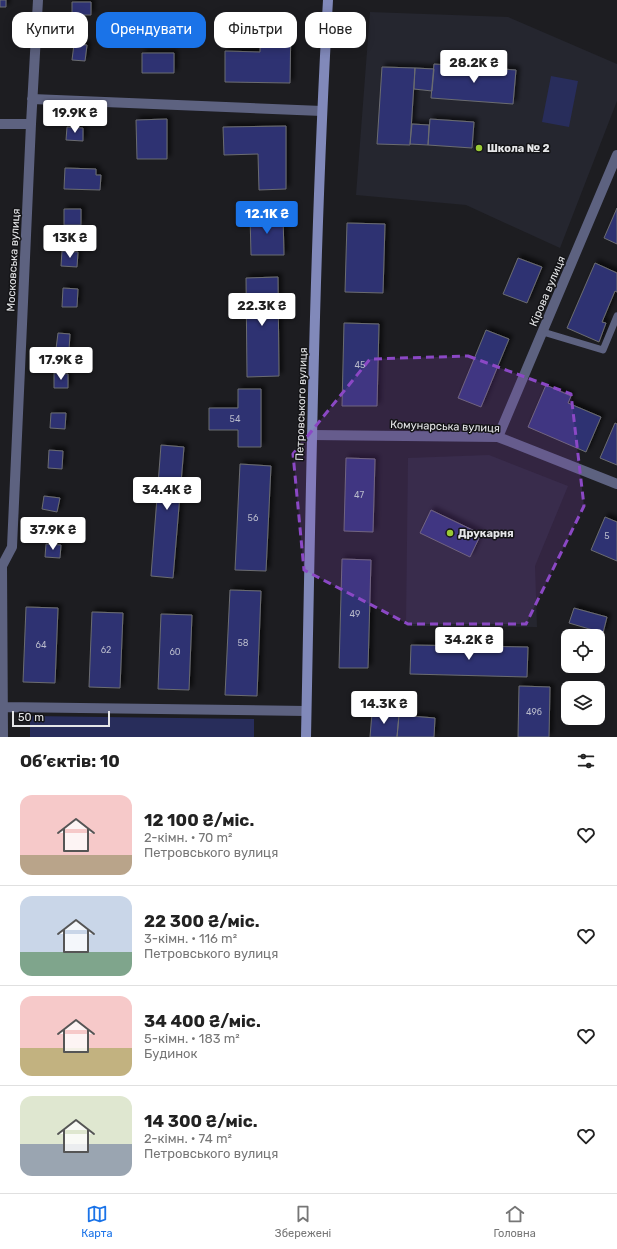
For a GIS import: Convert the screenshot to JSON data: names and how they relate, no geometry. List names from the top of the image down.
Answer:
{
  "streets": {
    "main road": ["Петровського вулиця"],
    "street": ["Московська вулиця", "Кірова вулиця", "Комунарська вулиця"]
  },
  "crossings": [
    ["Кірова вулиця", "Комунарська вулиця"],
    ["Петровського вулиця", "Комунарська вулиця"]
  ],
  "places": ["Школа № 2", "Друкарня"],
  "house_numbers": [
    "45",
    "54",
    "47",
    "56",
    "5",
    "49",
    "58",
    "64",
    "62",
    "60",
    "49б"
  ],
  "scale_bar": "50 m",
  "page": {
    "chip": [
      "Купити",
      "Орендувати",
      "Фільтри",
      "Нове"
    ],
    "price": [
      "28.2K ₴",
      "19.9K ₴",
      "12.1K ₴",
      "13K ₴",
      "22.3K ₴",
      "17.9K ₴",
      "34.4K ₴",
      "37.9K ₴",
      "34.2K ₴",
      "14.3K ₴"
    ],
    "scale": "50 m",
    "heading": "Об’єктів: 10",
    "list": [
      {
        "name": "12 100 ₴/міс.",
        "note": "2-кімн. · 70 m² · Петровського вулиця"
      },
      {
        "name": "22 300 ₴/міс.",
        "note": "3-кімн. · 116 m² · Петровського вулиця"
      },
      {
        "name": "34 400 ₴/міс.",
        "note": "5-кімн. · 183 m² · Будинок"
      },
      {
        "name": "14 300 ₴/міс.",
        "note": "2-кімн. · 74 m² · Петровського вулиця"
      }
    ],
    "tabs": ["Карта", "Збережені", "Головна"]
  }
}
